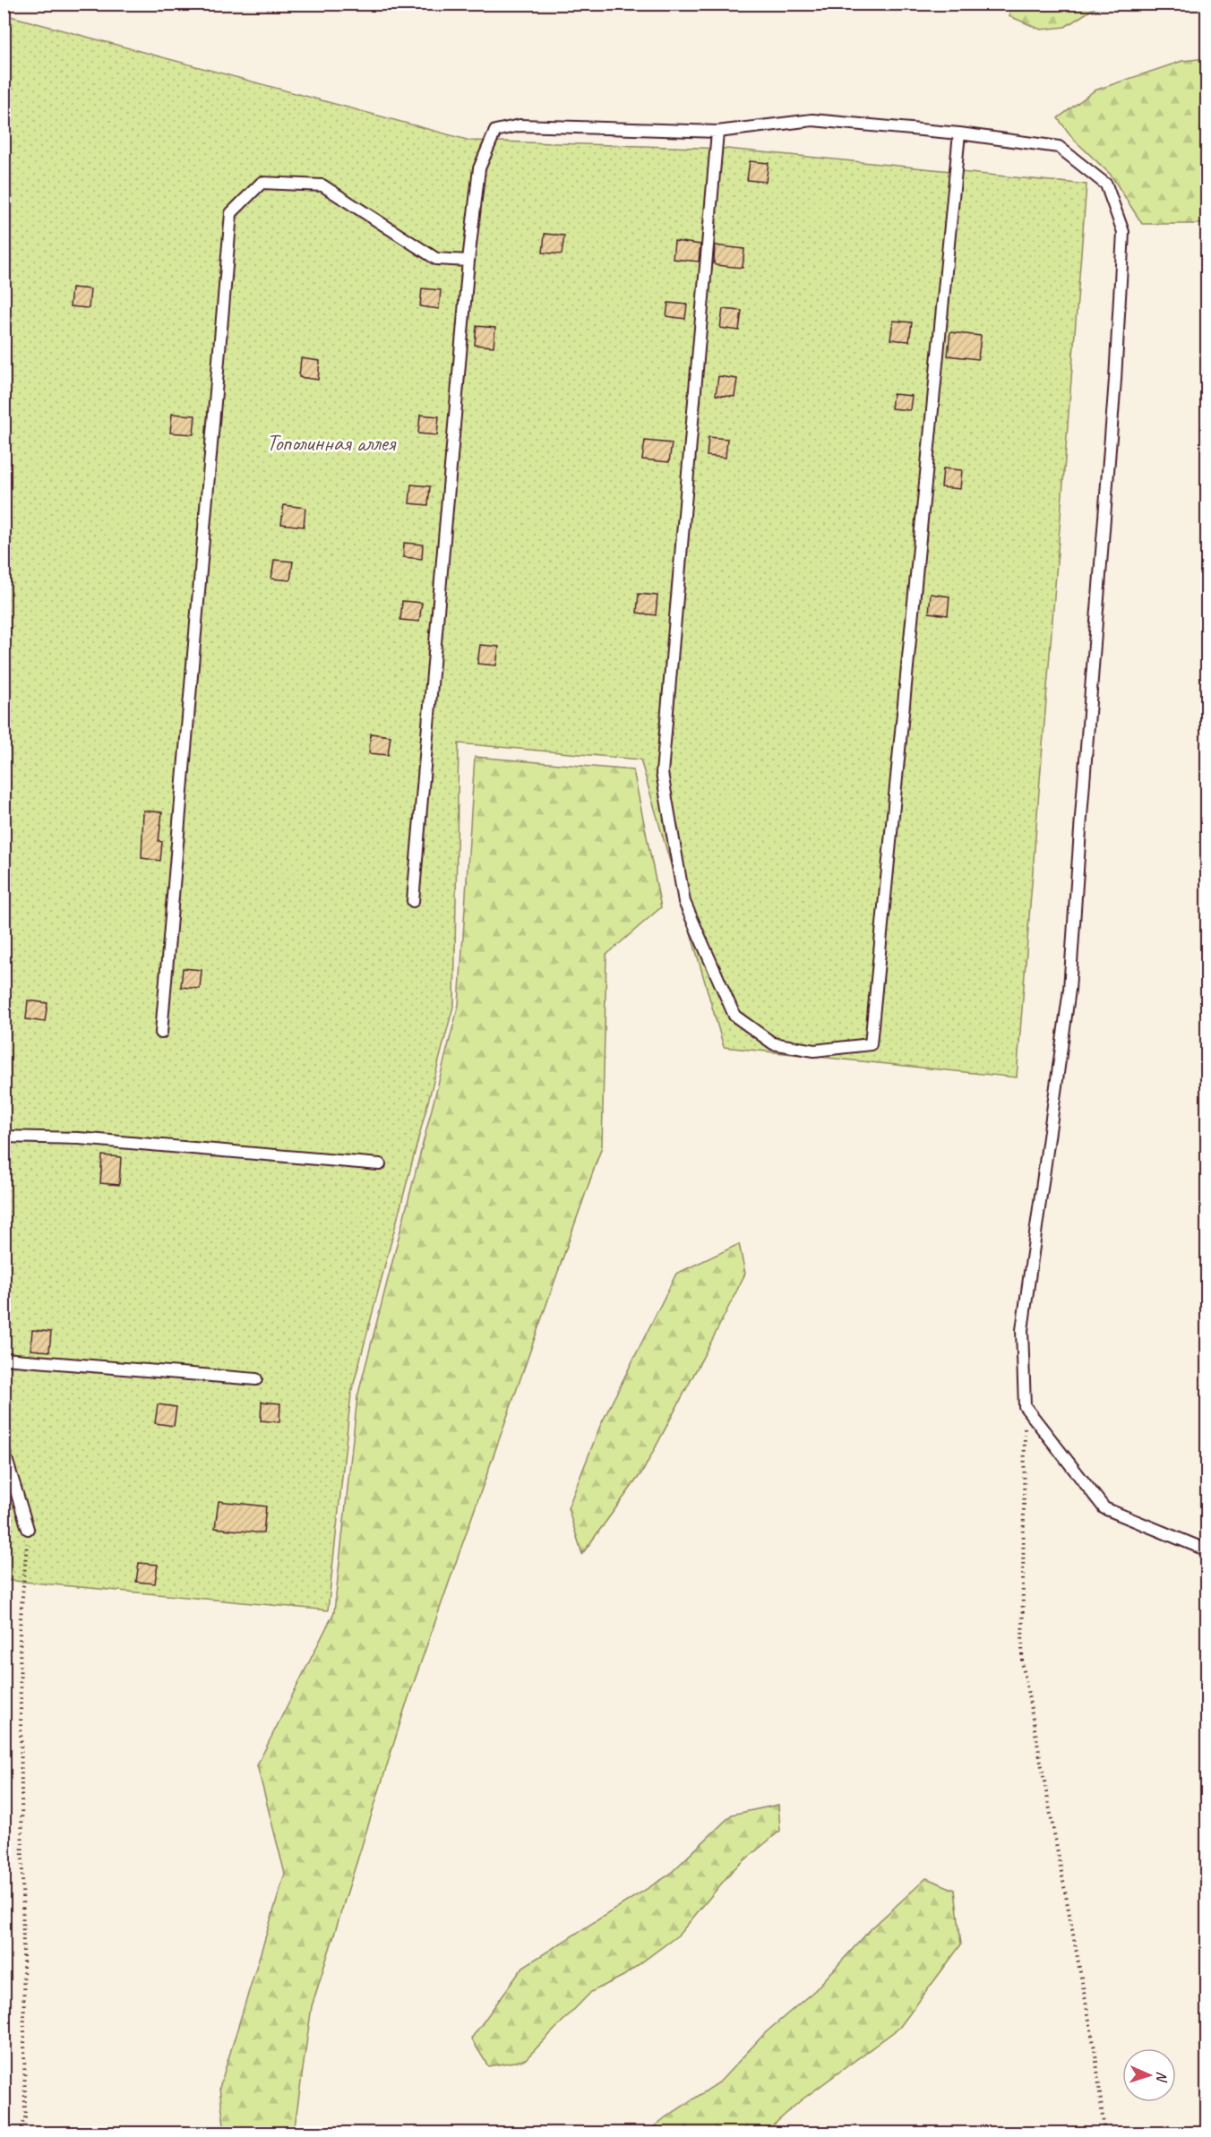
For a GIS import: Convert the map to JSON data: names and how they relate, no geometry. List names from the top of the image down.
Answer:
{
  "parks": ["Тополинная аллея"],
  "north": "right"
}
